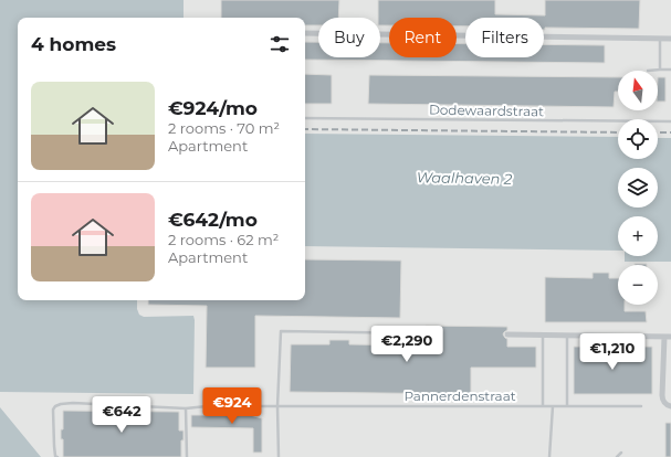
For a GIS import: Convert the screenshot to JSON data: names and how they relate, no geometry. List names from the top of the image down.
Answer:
{
  "streets": {
    "lane": ["Dodewaardstraat", "Pannerdenstraat"]
  },
  "water": ["Waalhaven 2"],
  "north": "top",
  "page": {
    "chip": ["Buy", "Rent", "Filters"],
    "heading": "4 homes",
    "map_buttons": ["+", "−"],
    "list": [
      {
        "name": "€924/mo",
        "note": "2 rooms · 70 m² · Apartment"
      },
      {
        "name": "€642/mo",
        "note": "2 rooms · 62 m² · Apartment"
      }
    ],
    "price": [
      "€2,290",
      "€1,210",
      "€924",
      "€642"
    ]
  }
}
